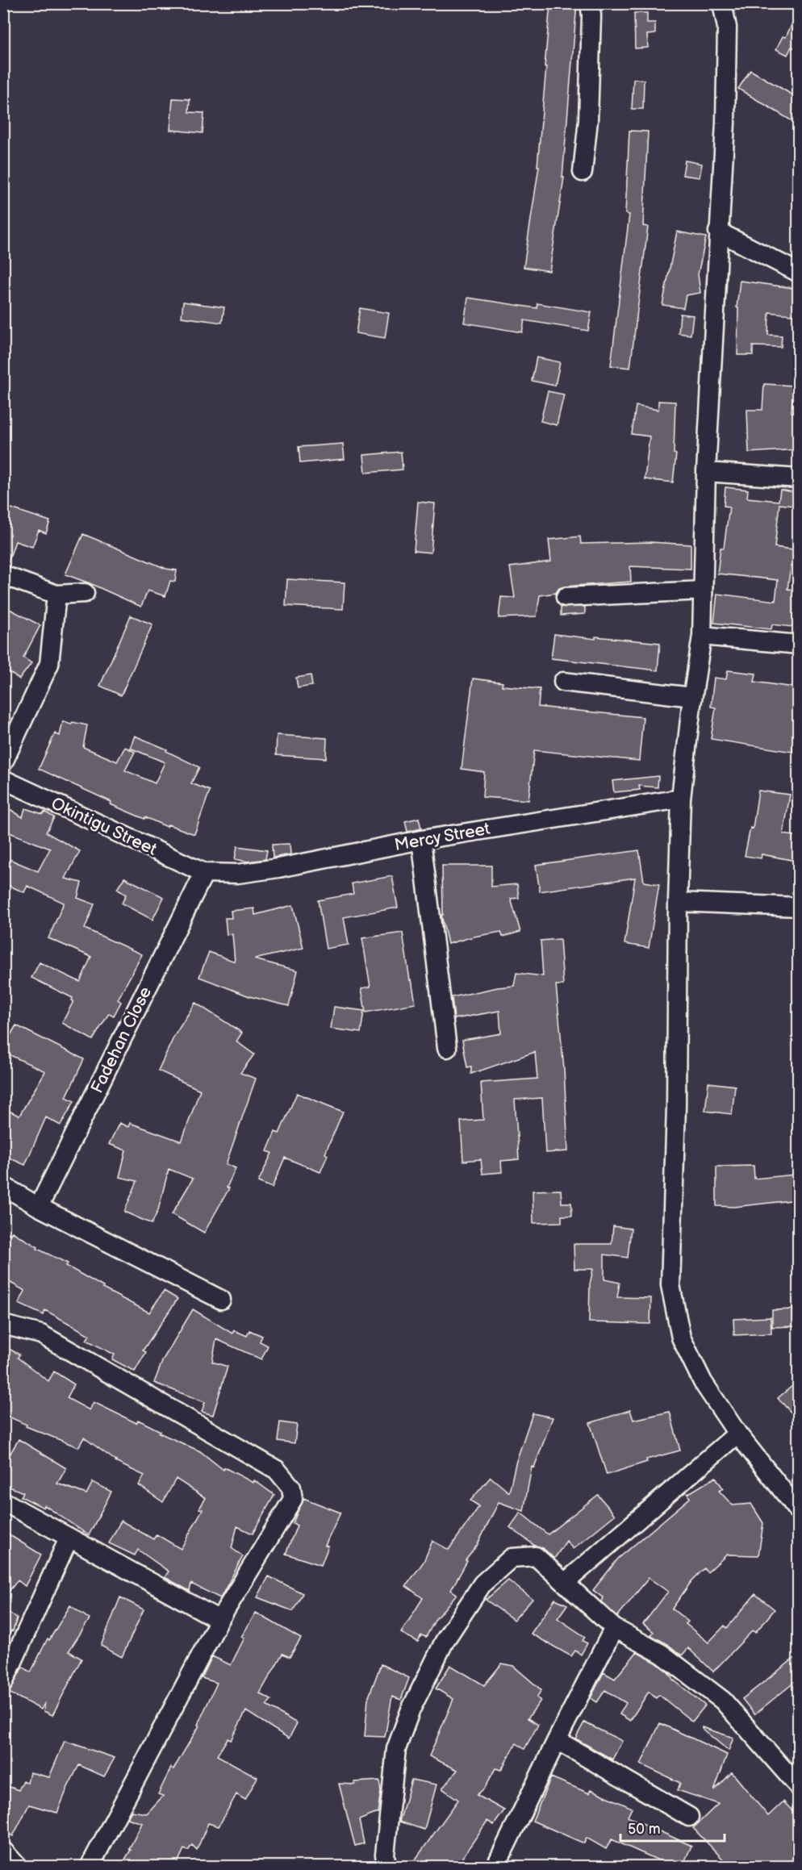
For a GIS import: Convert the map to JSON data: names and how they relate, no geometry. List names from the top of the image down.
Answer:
{
  "streets": {
    "street": ["Okintigu Street", "Mercy Street", "Fadehan Close"]
  },
  "crossings": [
    ["Okintigu Street", "Mercy Street"],
    ["Okintigu Street", "Fadehan Close"],
    ["Mercy Street", "Fadehan Close"]
  ],
  "scale_bar": "50 m"
}
